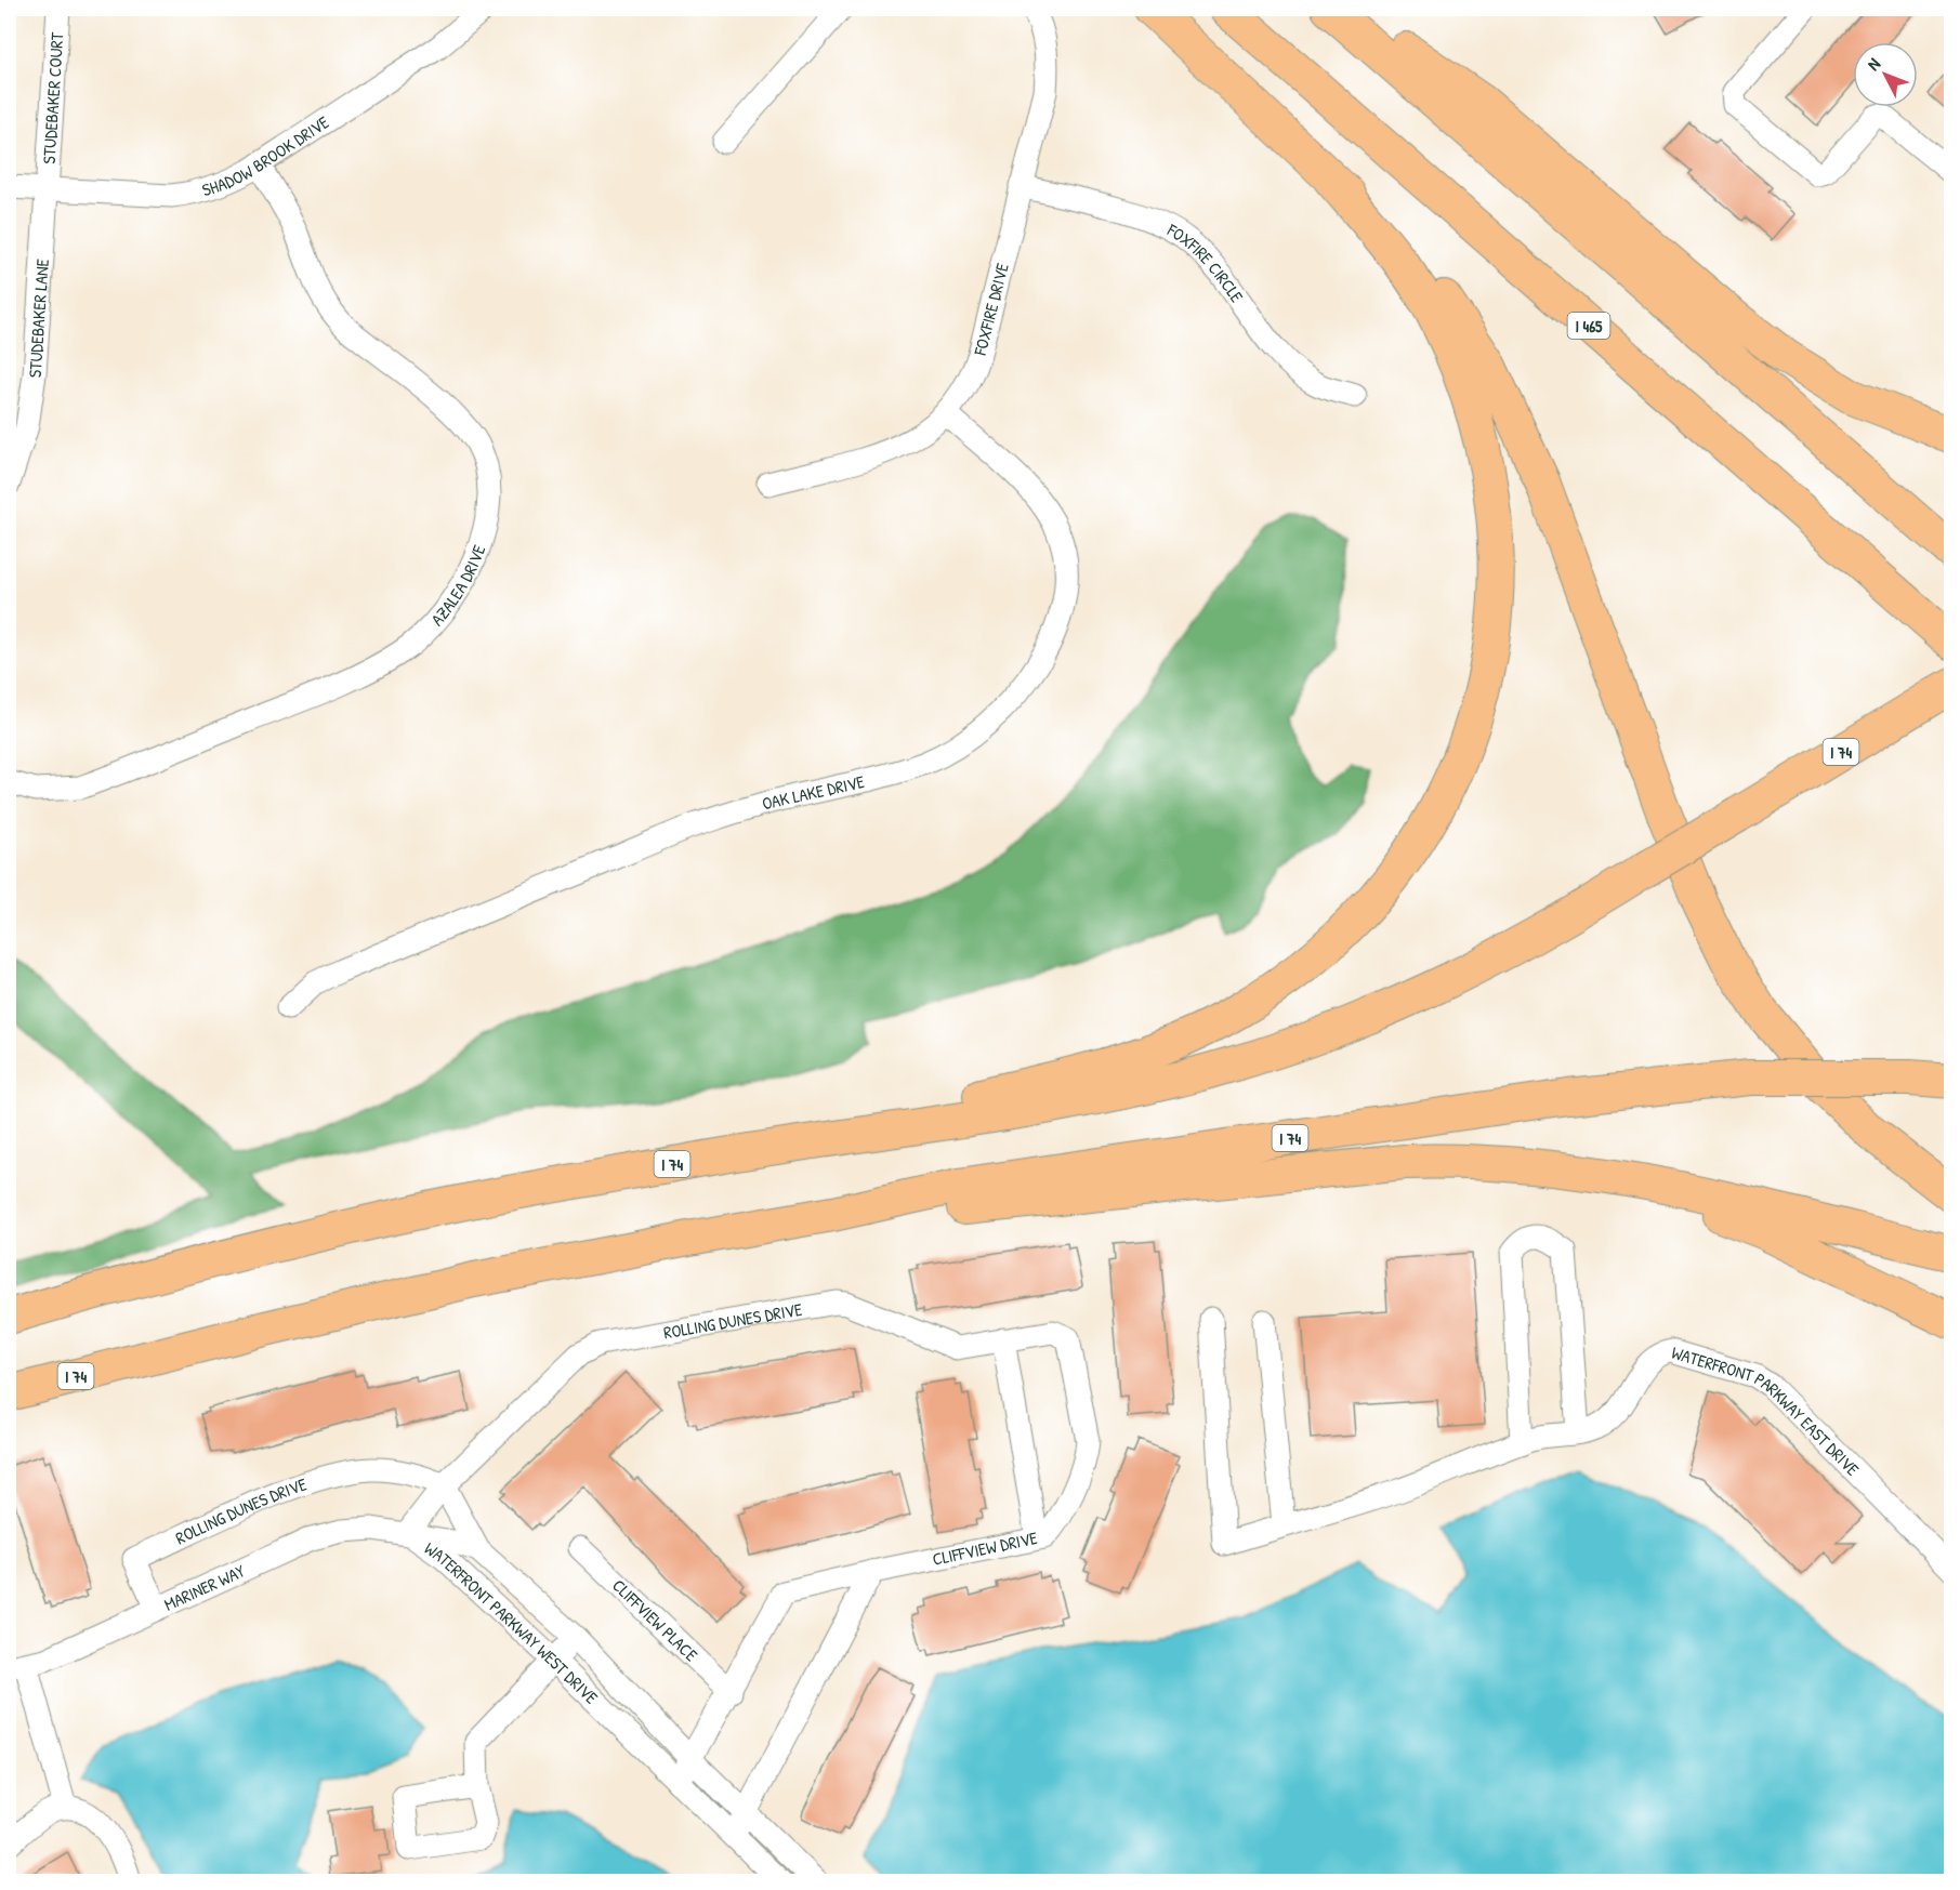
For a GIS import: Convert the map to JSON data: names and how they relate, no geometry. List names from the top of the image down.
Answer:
{
  "streets": {
    "highway": ["I 465", "I 74"],
    "street": [
      "STUDEBAKER COURT",
      "SHADOW BROOK DRIVE",
      "FOXFIRE CIRCLE",
      "FOXFIRE DRIVE",
      "STUDEBAKER LANE",
      "AZALEA DRIVE",
      "OAK LAKE DRIVE",
      "ROLLING DUNES DRIVE",
      "WATERFRONT PARKWAY EAST DRIVE",
      "CLIFFVIEW DRIVE",
      "MARINER WAY",
      "CLIFFVIEW PLACE",
      "WATERFRONT PARKWAY WEST DRIVE"
    ]
  },
  "crossings": [
    ["STUDEBAKER COURT", "SHADOW BROOK DRIVE"],
    ["STUDEBAKER COURT", "STUDEBAKER LANE"],
    ["SHADOW BROOK DRIVE", "STUDEBAKER LANE"],
    ["SHADOW BROOK DRIVE", "AZALEA DRIVE"],
    ["FOXFIRE CIRCLE", "FOXFIRE DRIVE"],
    ["FOXFIRE DRIVE", "OAK LAKE DRIVE"],
    ["ROLLING DUNES DRIVE", "CLIFFVIEW DRIVE"],
    ["ROLLING DUNES DRIVE", "MARINER WAY"],
    ["ROLLING DUNES DRIVE", "WATERFRONT PARKWAY WEST DRIVE"],
    ["CLIFFVIEW DRIVE", "CLIFFVIEW PLACE"],
    ["CLIFFVIEW DRIVE", "WATERFRONT PARKWAY WEST DRIVE"],
    ["MARINER WAY", "WATERFRONT PARKWAY WEST DRIVE"]
  ],
  "north": "top left"
}
